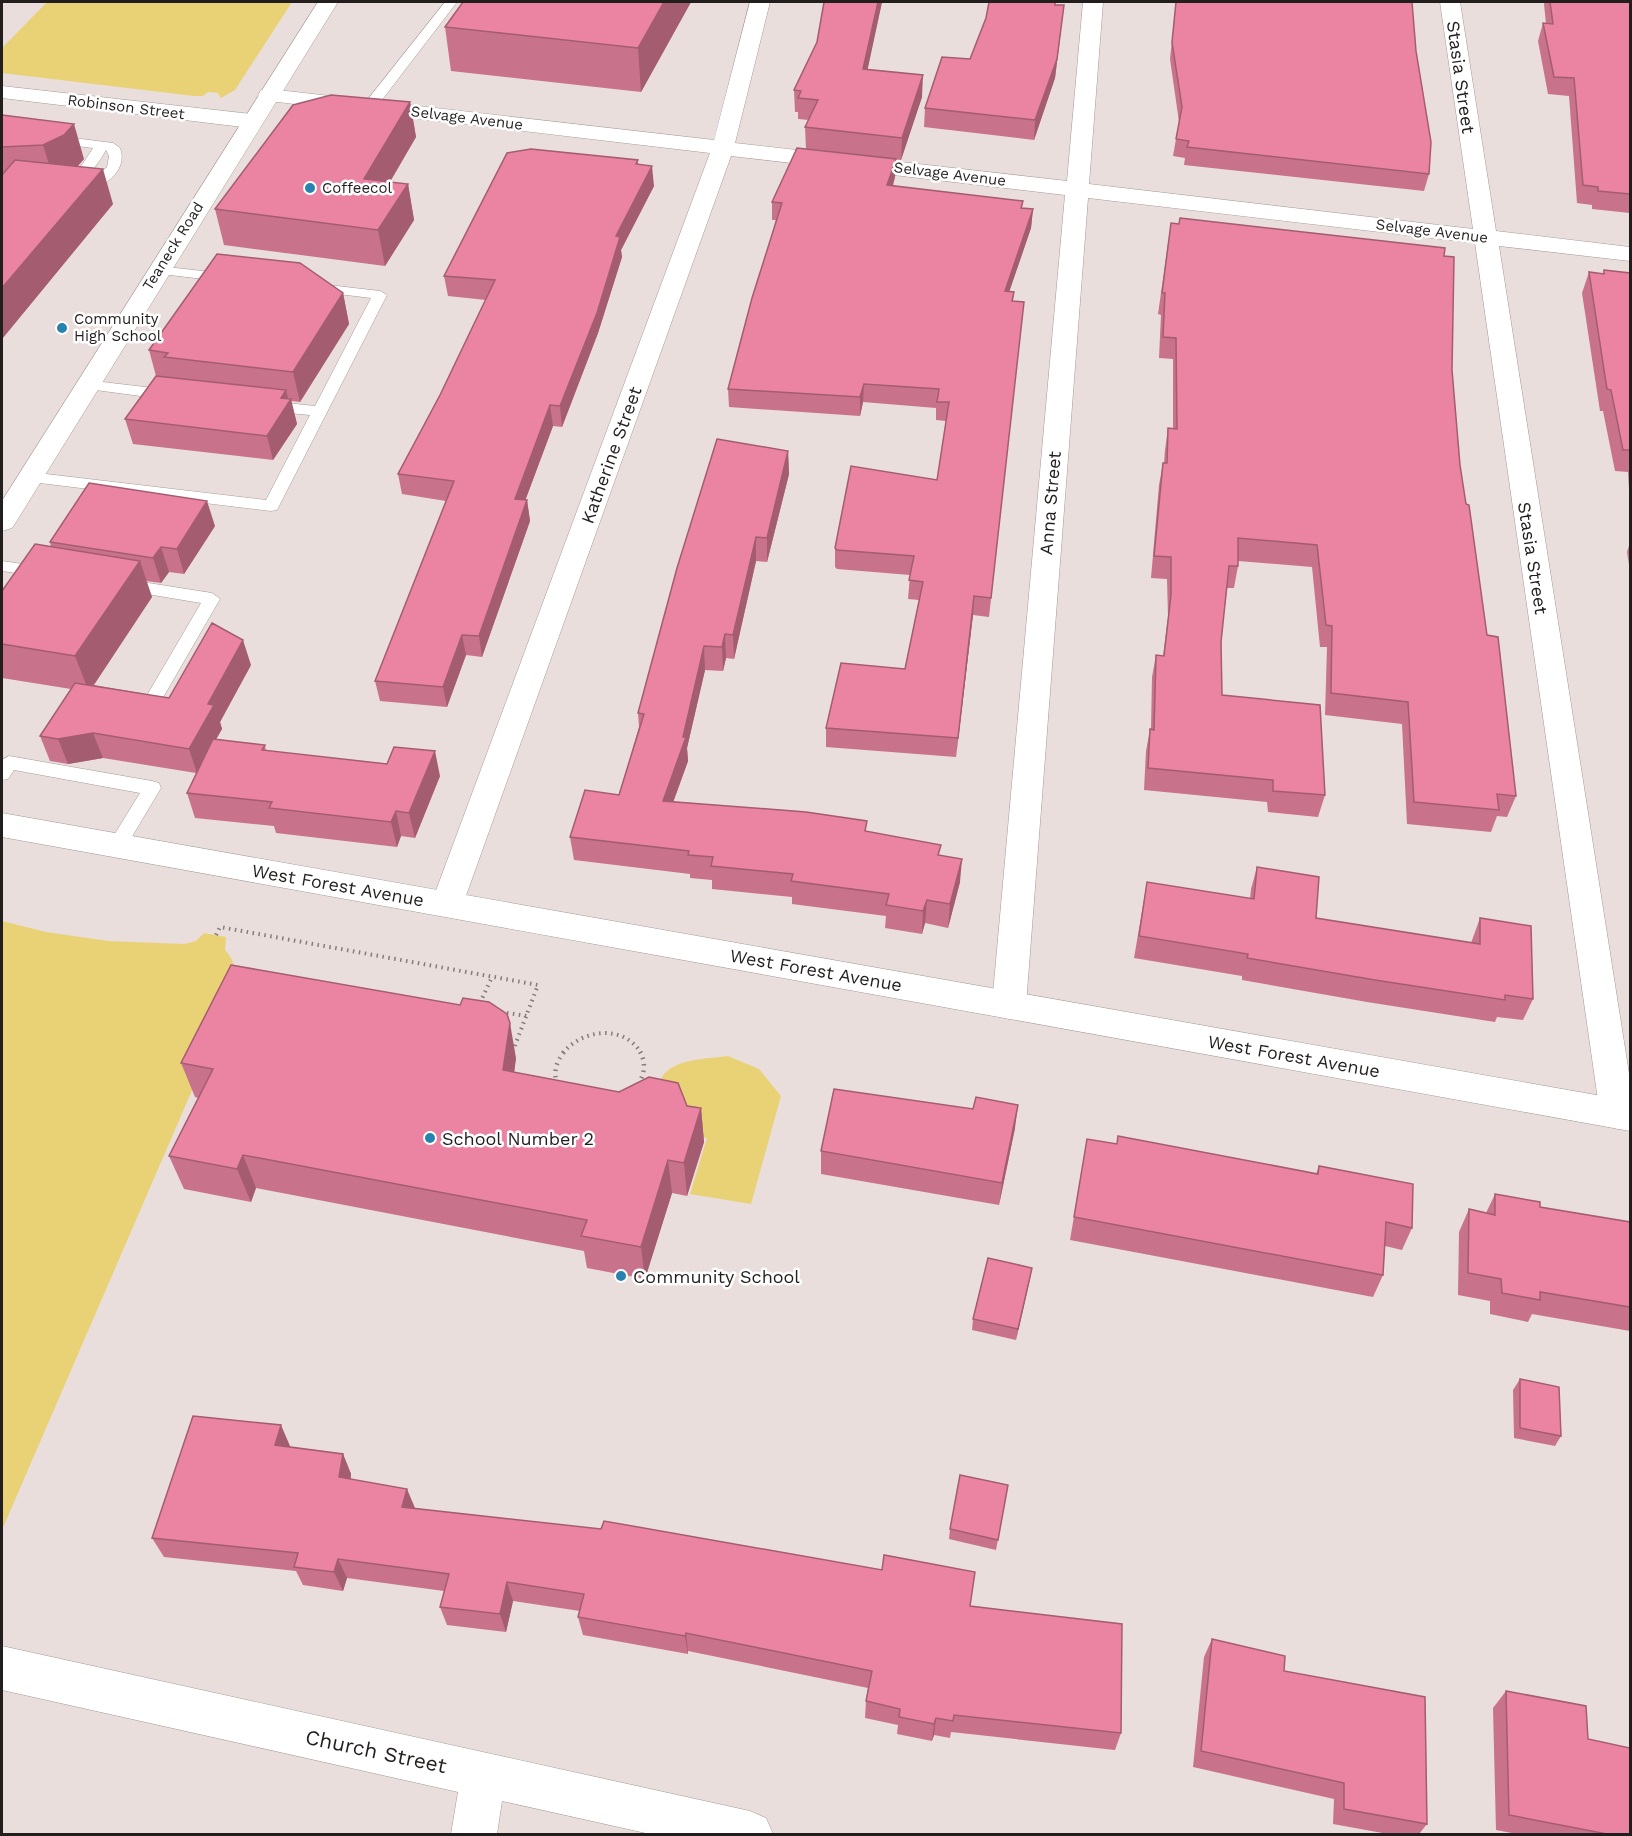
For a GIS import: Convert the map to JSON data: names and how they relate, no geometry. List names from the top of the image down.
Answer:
{
  "streets": {
    "street": [
      "Stasia Street",
      "Robinson Street",
      "Selvage Avenue",
      "Teaneck Road",
      "Katherine Street",
      "Anna Street",
      "West Forest Avenue",
      "Church Street"
    ]
  },
  "crossings": [
    ["Stasia Street", "Selvage Avenue"],
    ["Stasia Street", "West Forest Avenue"],
    ["Robinson Street", "Teaneck Road"],
    ["Selvage Avenue", "Teaneck Road"],
    ["Selvage Avenue", "Katherine Street"],
    ["Selvage Avenue", "Anna Street"],
    ["Katherine Street", "West Forest Avenue"],
    ["Anna Street", "West Forest Avenue"]
  ],
  "places": [
    "Coffeecol",
    "Community High School",
    "School Number 2",
    "Community School"
  ]
}
